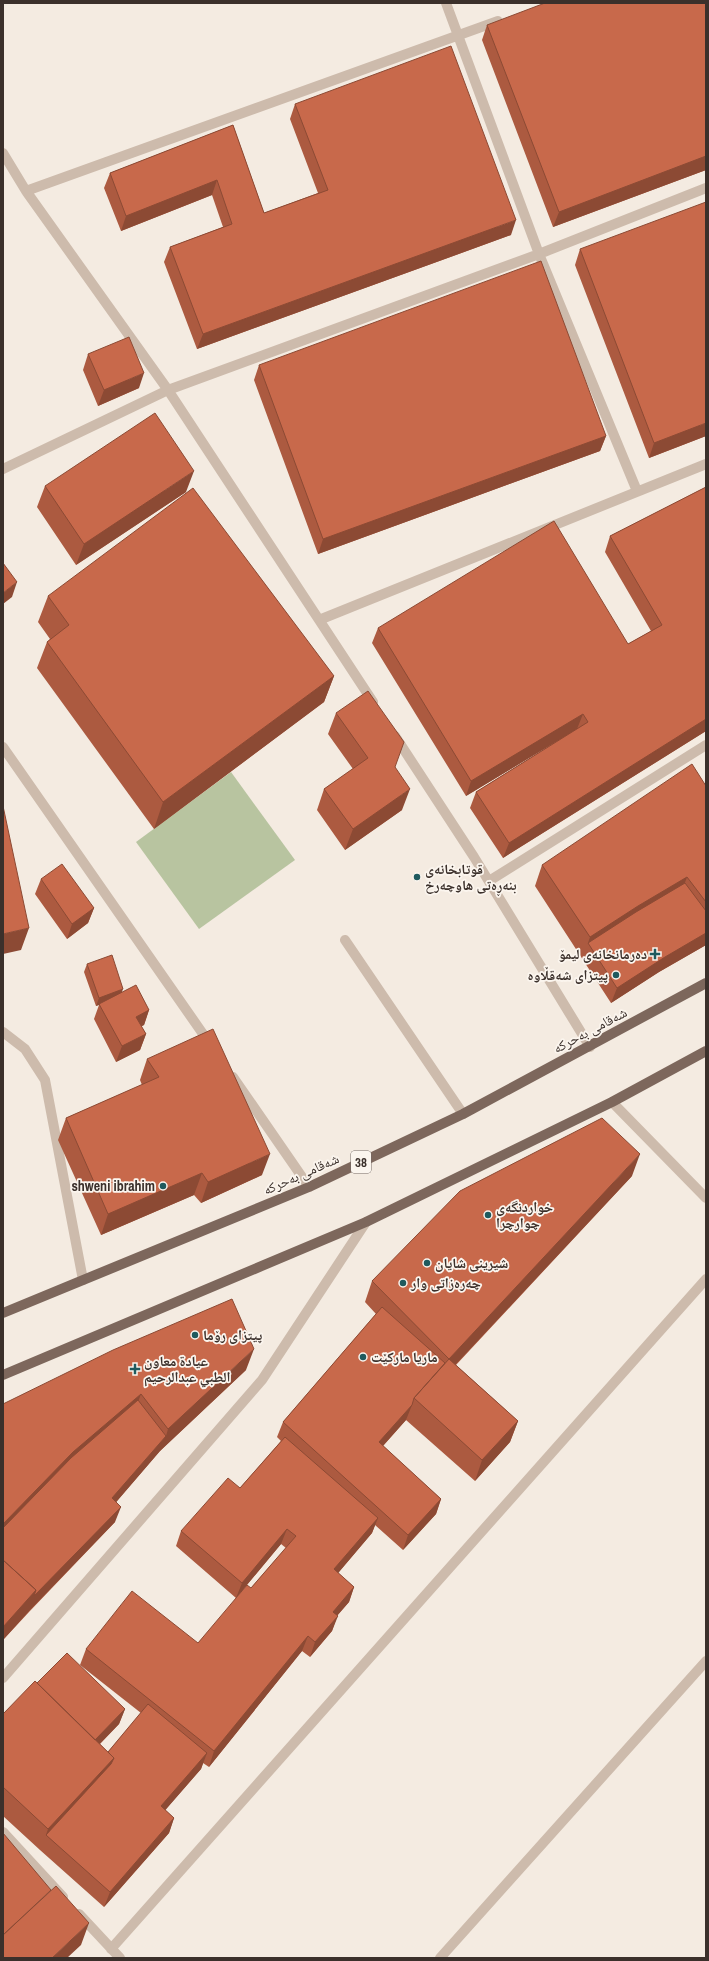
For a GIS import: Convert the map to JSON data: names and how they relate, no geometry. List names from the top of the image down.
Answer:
{
  "streets": {
    "main road": ["شەقامی بەحرکە", "38"]
  },
  "places": {
    "other": [
      "قوتابخانەی بنەڕەتی هاوچەرخ",
      "پیتزای شەقڵاوە",
      "shweni ibrahim",
      "خواردنگەی چوارچرا",
      "شیرینی شایان",
      "چەرەزاتی وار",
      "پیتزای رۆما",
      "ماریا مارکێت"
    ],
    "health": ["دەرمانخانەی لیمۆ", "عيادة معاون الطبي عبدالرحيم"]
  }
}
